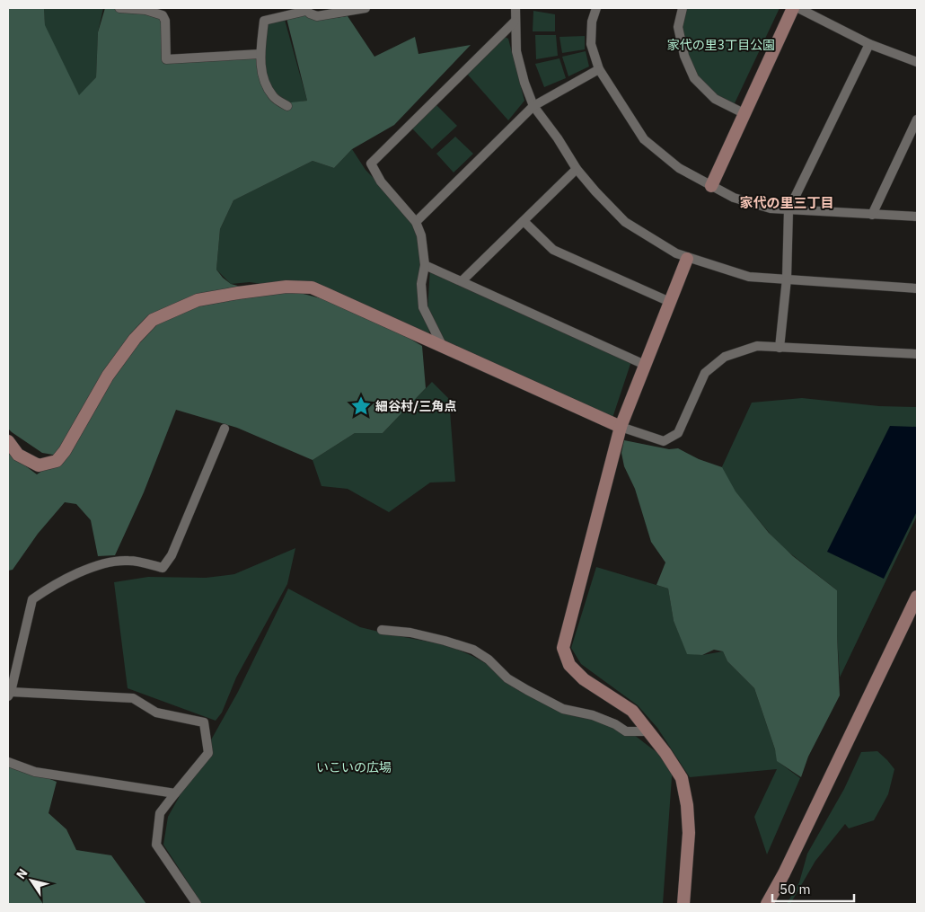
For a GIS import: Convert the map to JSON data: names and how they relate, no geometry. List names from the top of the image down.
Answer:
{
  "districts": ["家代の里三丁目"],
  "parks": ["家代の里3丁目公園", "いこいの広場"],
  "places": {
    "place": ["細谷村/三角点"]
  },
  "scale_bar": "50 m",
  "north": "top left"
}
